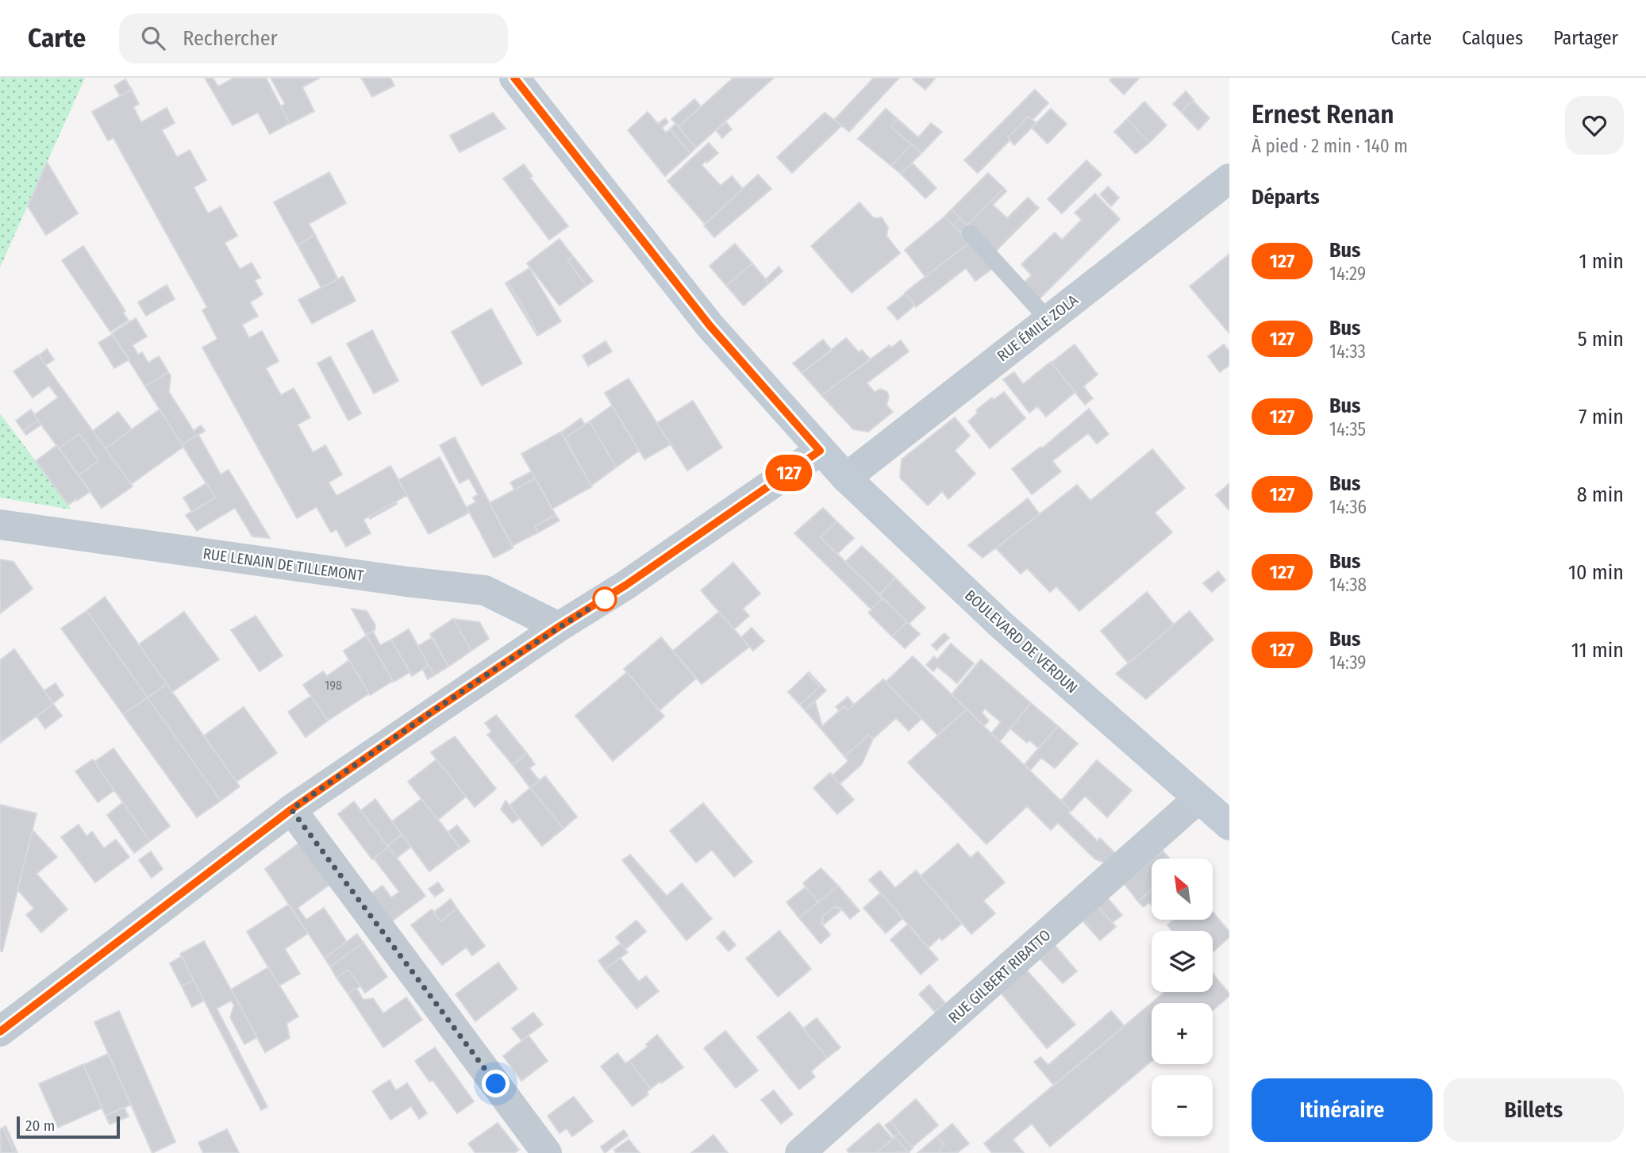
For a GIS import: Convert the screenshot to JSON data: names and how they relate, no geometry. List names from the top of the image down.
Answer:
{
  "streets": {
    "main road": ["BOULEVARD DE VERDUN"],
    "street": ["RUE ÉMILE ZOLA", "RUE LENAIN DE TILLEMONT", "RUE GILBERT RIBATTO"]
  },
  "crossings": [
    ["RUE ÉMILE ZOLA", "BOULEVARD DE VERDUN"],
    ["BOULEVARD DE VERDUN", "RUE GILBERT RIBATTO"]
  ],
  "lines": ["bus line 127"],
  "house_numbers": ["198"],
  "scale_bar": "20 m",
  "north": "top left",
  "page": {
    "header": "Carte",
    "search": "Rechercher",
    "nav": ["Carte", "Calques", "Partager"],
    "on_map": "127",
    "heading": [
      ["Ernest Renan", "À pied · 2 min · 140 m"],
      "Départs"
    ],
    "list": [
      {
        "mark": "127",
        "name": "Bus",
        "note": "14:29",
        "value": "1 min"
      },
      {
        "mark": "127",
        "name": "Bus",
        "note": "14:33",
        "value": "5 min"
      },
      {
        "mark": "127",
        "name": "Bus",
        "note": "14:35",
        "value": "7 min"
      },
      {
        "mark": "127",
        "name": "Bus",
        "note": "14:36",
        "value": "8 min"
      },
      {
        "mark": "127",
        "name": "Bus",
        "note": "14:38",
        "value": "10 min"
      },
      {
        "mark": "127",
        "name": "Bus",
        "note": "14:39",
        "value": "11 min"
      }
    ],
    "map_buttons": ["+", "−"],
    "buttons": ["Itinéraire", "Billets"],
    "scale": "20 m"
  }
}
